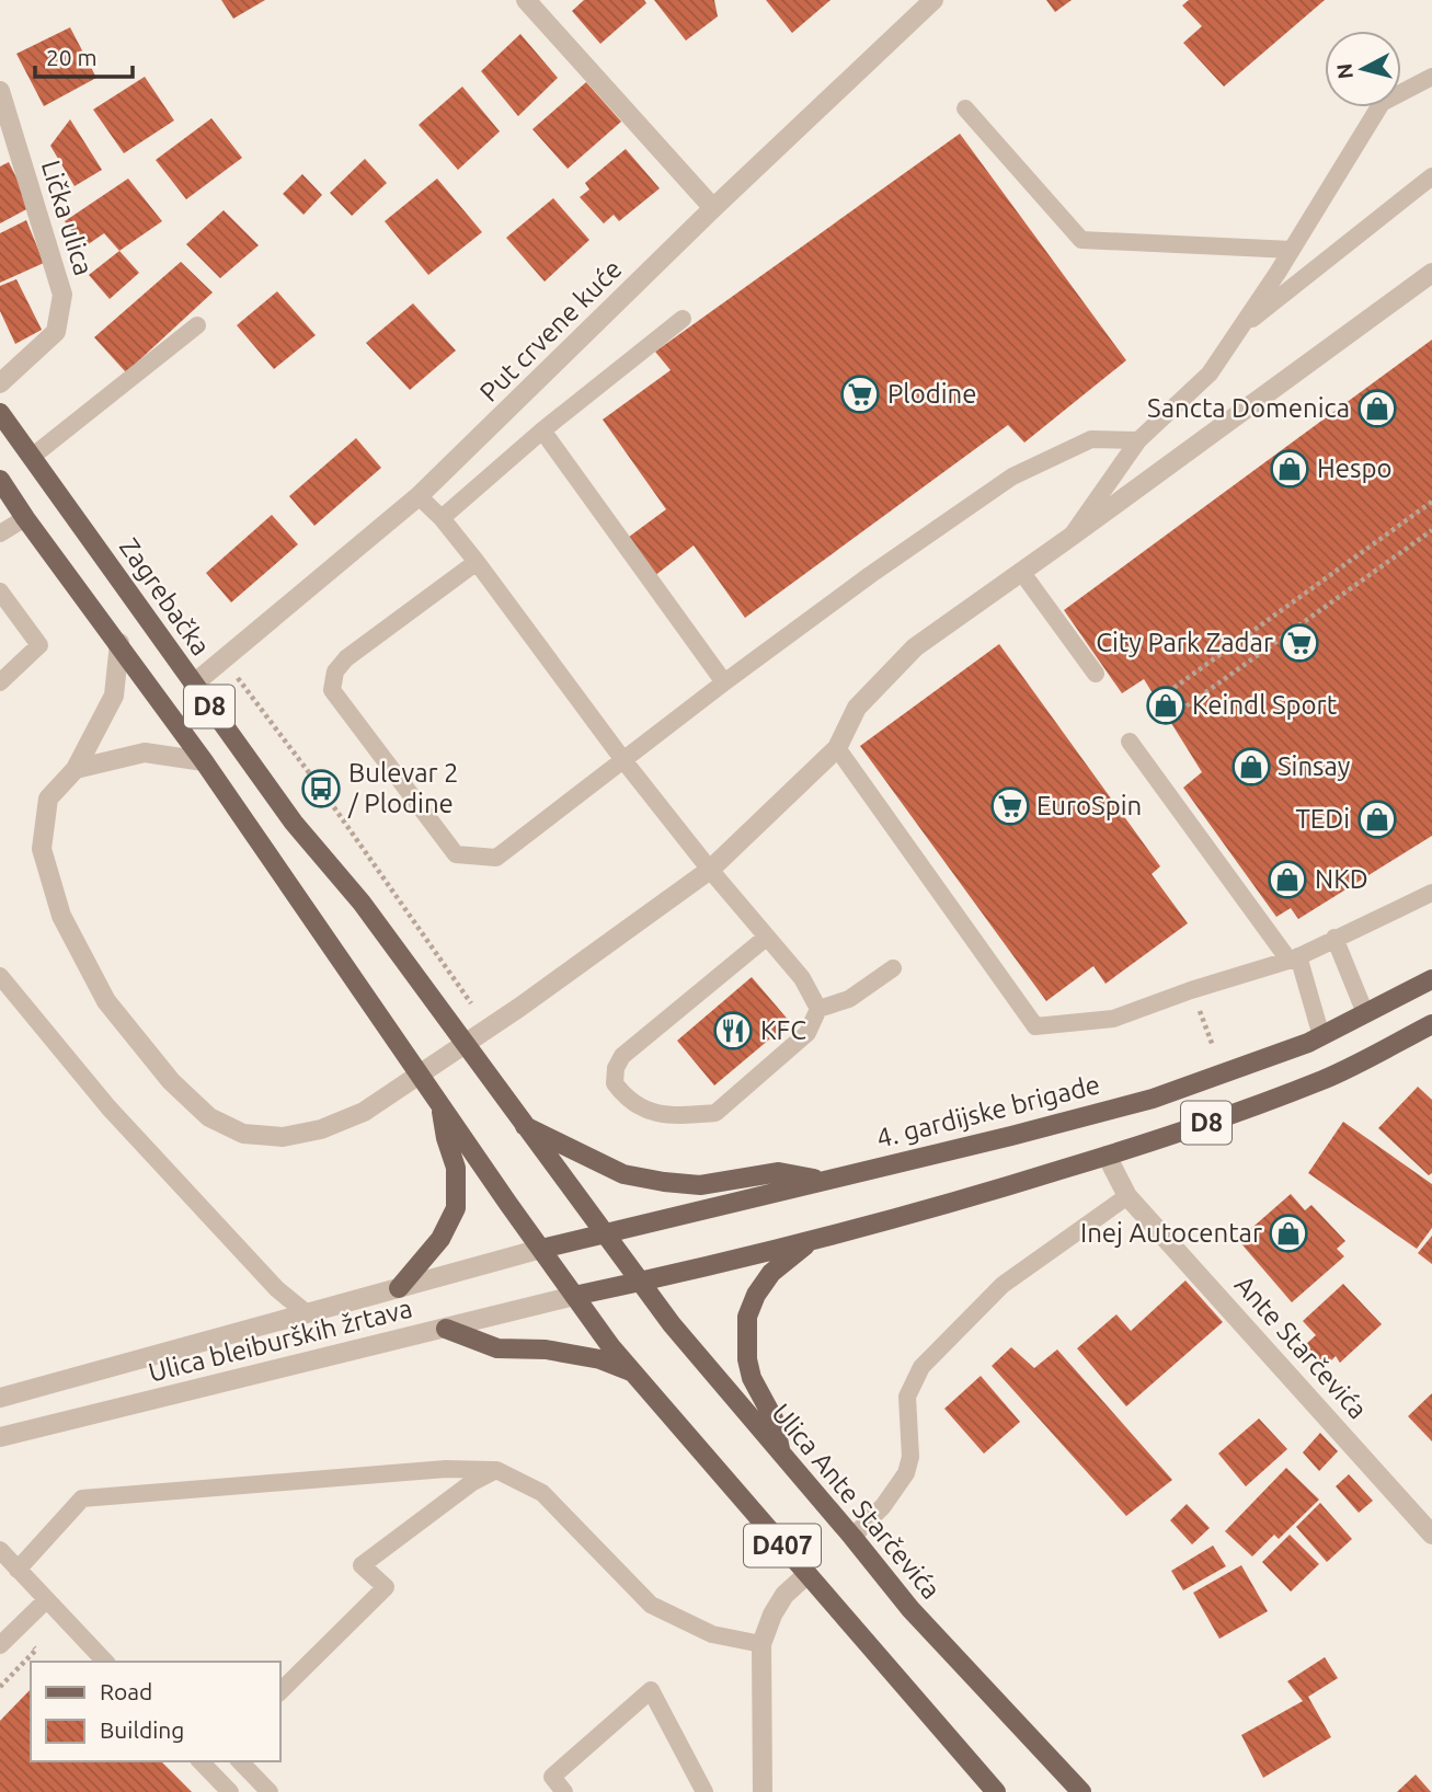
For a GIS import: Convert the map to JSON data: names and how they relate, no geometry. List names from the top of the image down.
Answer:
{
  "streets": {
    "main road": [
      "Zagrebačka",
      "D8",
      "4. gardijske brigade",
      "Ulica Ante Starčevića",
      "D407"
    ],
    "street": [
      "Lička ulica",
      "Put crvene kuće",
      "Ulica bleiburških žrtava",
      "Ante Starčevića"
    ]
  },
  "crossings": [
    ["Put crvene kuće", "Zagrebačka"],
    ["Zagrebačka", "D8"],
    ["D8", "4. gardijske brigade"],
    ["D8", "Ulica bleiburških žrtava"],
    ["D8", "Ante Starčevića"],
    ["D8", "Ulica Ante Starčevića"],
    ["D8", "D407"],
    ["4. gardijske brigade", "Ulica bleiburških žrtava"],
    ["4. gardijske brigade", "Ulica Ante Starčevića"],
    ["Ulica bleiburških žrtava", "D407"]
  ],
  "places": {
    "supermarket": ["Plodine", "City Park Zadar", "EuroSpin"],
    "shop": [
      "Sancta Domenica",
      "Hespo",
      "Keindl Sport",
      "Sinsay",
      "TEDi",
      "NKD",
      "Inej Autocentar"
    ],
    "bus stop": ["Bulevar 2 / Plodine"],
    "restaurant": ["KFC"]
  },
  "legend": ["Road", "Building"],
  "scale_bar": "20 m",
  "north": "left"
}
